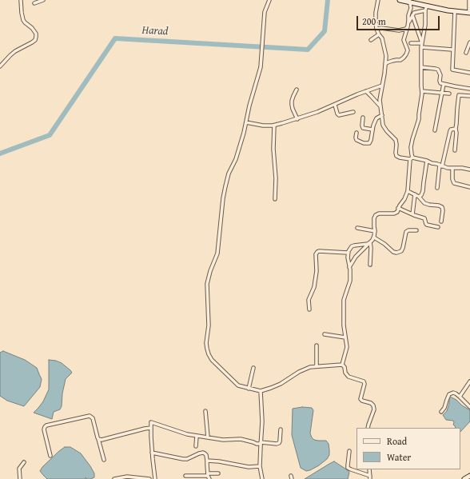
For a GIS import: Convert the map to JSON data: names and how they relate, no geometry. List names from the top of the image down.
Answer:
{
  "water": ["Harad"],
  "legend": ["Road", "Water"],
  "scale_bar": "200 m"
}
